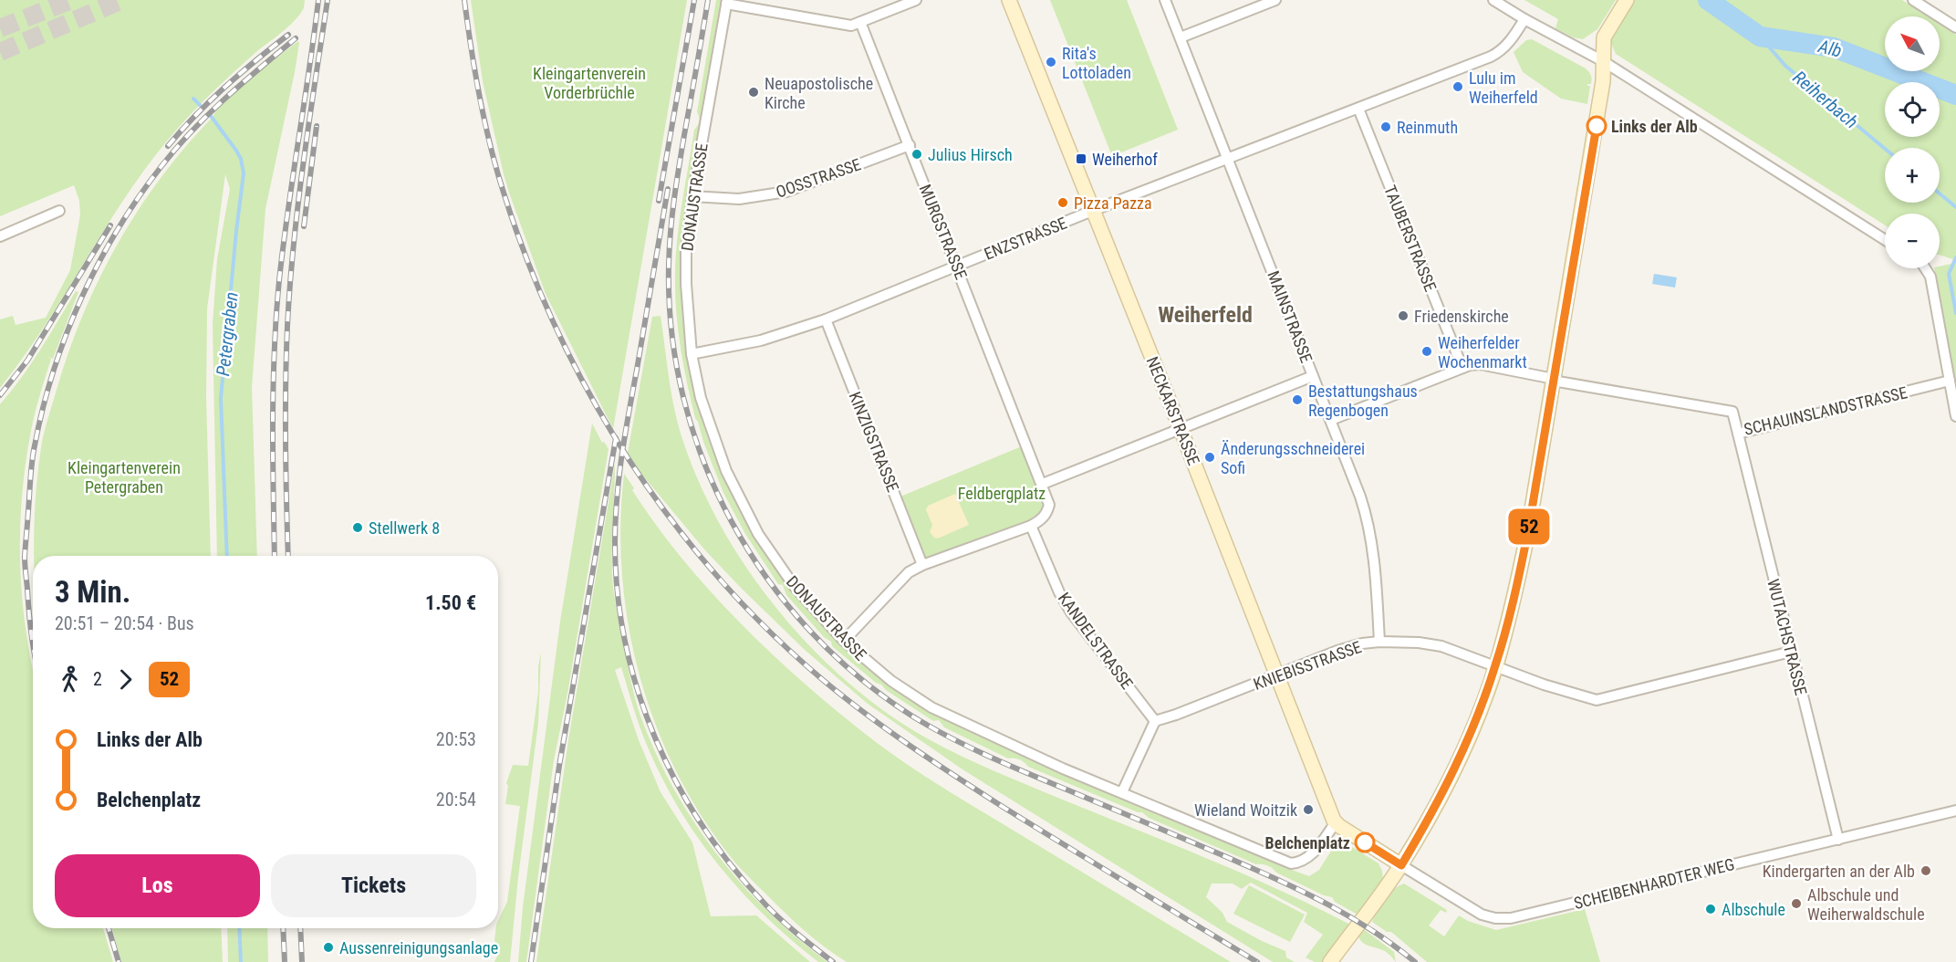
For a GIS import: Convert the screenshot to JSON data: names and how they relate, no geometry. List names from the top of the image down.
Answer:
{
  "streets": {
    "street": [
      "OOSSTRASSE",
      "DONAUSTRASSE",
      "MURGSTRASSE",
      "ENZSTRASSE",
      "TAUBERSTRASSE",
      "MAINSTRASSE",
      "NECKARSTRASSE",
      "SCHAUINSLANDSTRASSE",
      "KINZIGSTRASSE",
      "WUTACHSTRASSE",
      "KANDELSTRASSE",
      "KNIEBISSTRASSE",
      "SCHEIBENHARDTER WEG"
    ]
  },
  "crossings": [
    ["OOSSTRASSE", "DONAUSTRASSE"],
    ["OOSSTRASSE", "MURGSTRASSE"],
    ["DONAUSTRASSE", "ENZSTRASSE"],
    ["DONAUSTRASSE", "NECKARSTRASSE"],
    ["MURGSTRASSE", "ENZSTRASSE"],
    ["ENZSTRASSE", "TAUBERSTRASSE"],
    ["ENZSTRASSE", "MAINSTRASSE"],
    ["ENZSTRASSE", "NECKARSTRASSE"],
    ["ENZSTRASSE", "KINZIGSTRASSE"],
    ["TAUBERSTRASSE", "SCHAUINSLANDSTRASSE"],
    ["MAINSTRASSE", "SCHAUINSLANDSTRASSE"],
    ["MAINSTRASSE", "KNIEBISSTRASSE"],
    ["NECKARSTRASSE", "KNIEBISSTRASSE"],
    ["SCHAUINSLANDSTRASSE", "WUTACHSTRASSE"],
    ["WUTACHSTRASSE", "KNIEBISSTRASSE"],
    ["WUTACHSTRASSE", "SCHEIBENHARDTER WEG"],
    ["KANDELSTRASSE", "KNIEBISSTRASSE"]
  ],
  "districts": ["Weiherfeld"],
  "water": ["Alb", "Reiherbach", "Petergraben"],
  "parks": ["Kleingartenverein Vorderbrüchle", "Kleingartenverein Petergraben", "Feldbergplatz"],
  "places": {
    "other": [
      "Rita's Lottoladen",
      "Lulu im Weiherfeld",
      "Neuapostolische Kirche",
      "Links der Alb",
      "Reinmuth",
      "Julius Hirsch",
      "Pizza Pazza",
      "Friedenskirche",
      "Weiherfelder Wochenmarkt",
      "Bestattungshaus Regenbogen",
      "Änderungsschneiderei Sofi",
      "Stellwerk 8",
      "Wieland Woitzik",
      "Belchenplatz",
      "Kindergarten an der Alb",
      "Albschule und Weiherwaldschule",
      "Albschule",
      "Aussenreinigungsanlage"
    ],
    "transit": ["Weiherhof"]
  },
  "lines": ["bus line 52"],
  "north": "top left",
  "page": {
    "on_map": "52",
    "map_buttons": ["+", "−"],
    "heading": ["3 Min.", "20:51 – 20:54 · Bus", "1.50 €"],
    "legs": ["2", "52"],
    "list": [
      {
        "name": "Links der Alb",
        "value": "20:53"
      },
      {
        "name": "Belchenplatz",
        "value": "20:54"
      }
    ],
    "buttons": ["Los", "Tickets"]
  }
}
